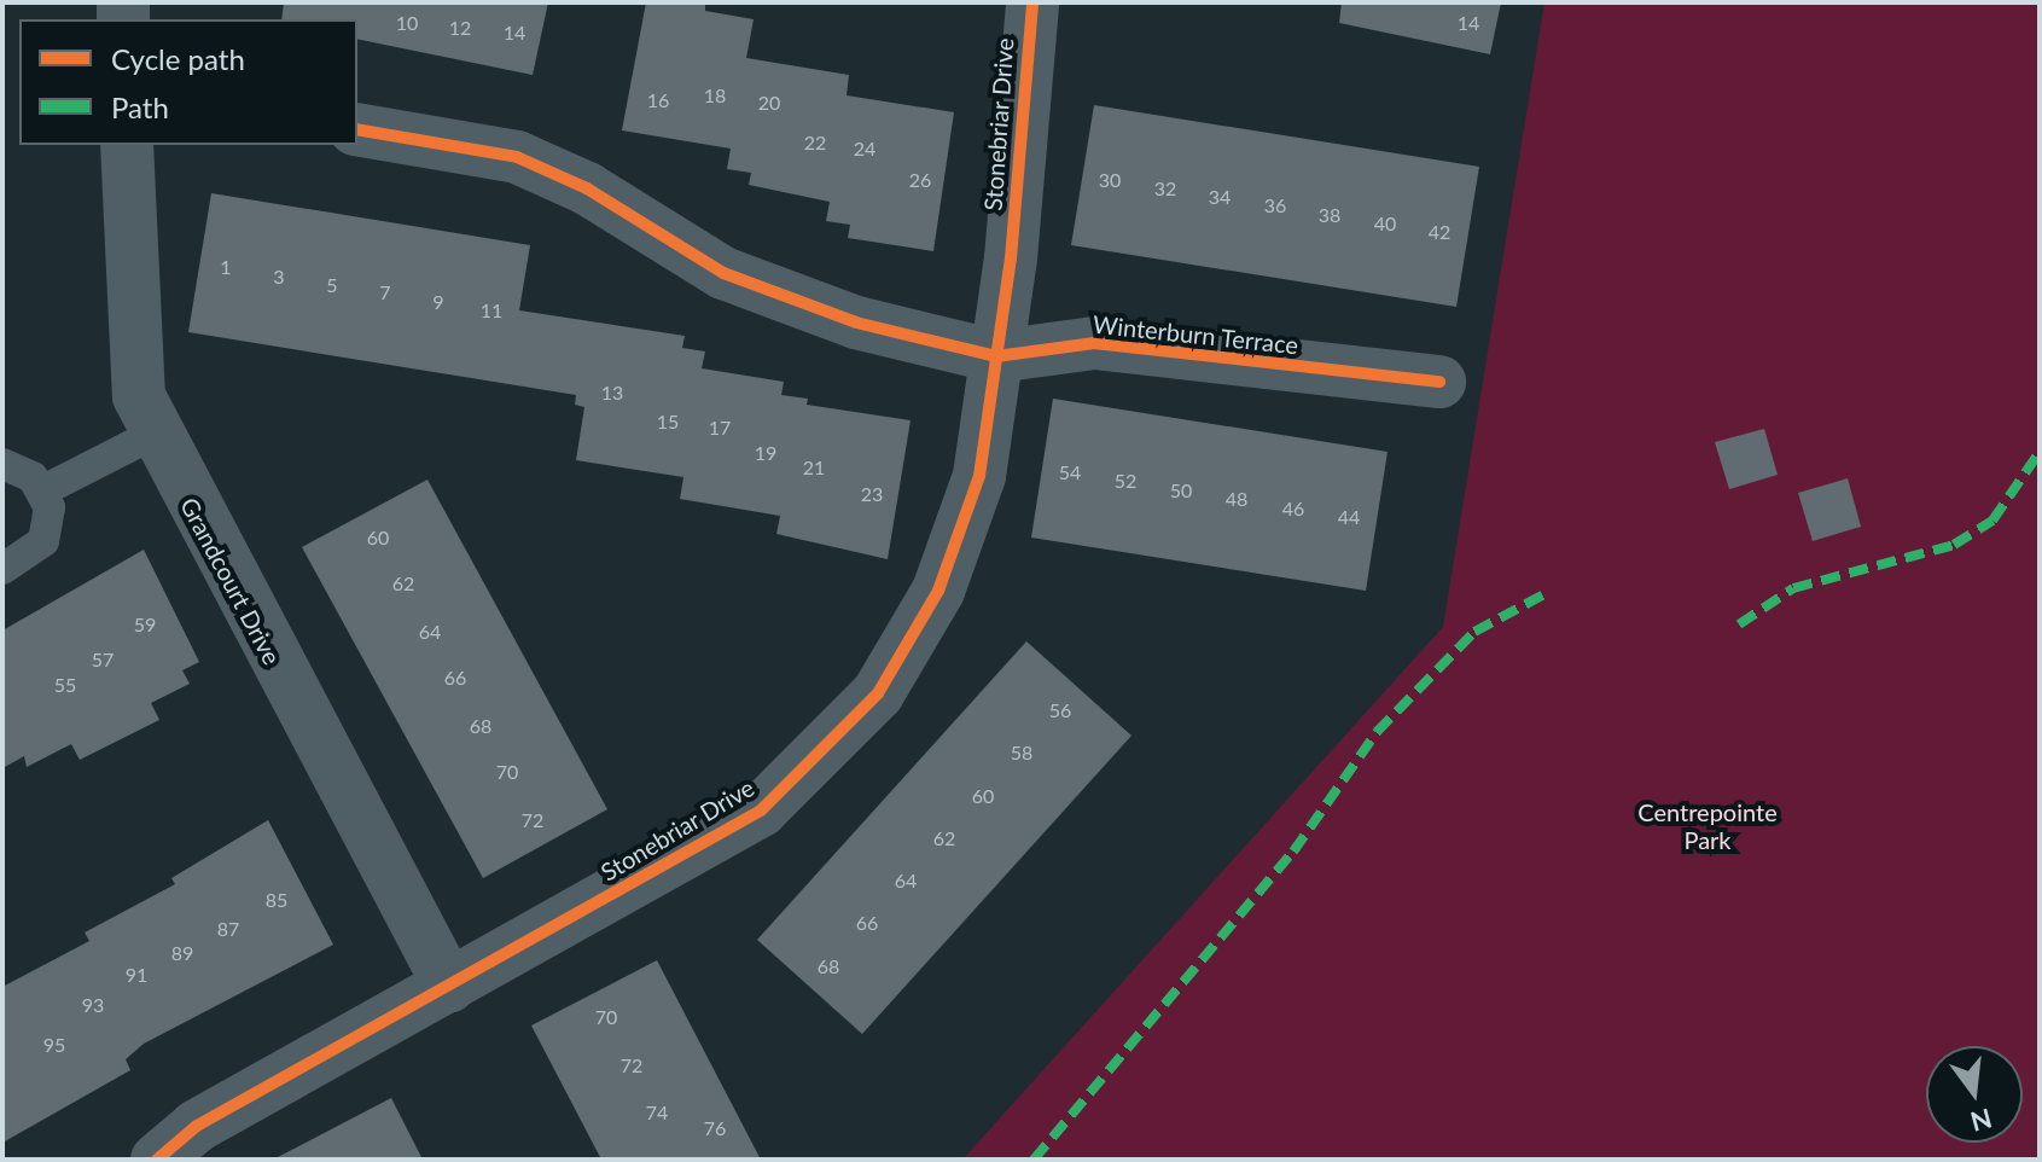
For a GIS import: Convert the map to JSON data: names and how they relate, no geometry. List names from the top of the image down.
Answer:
{
  "streets": {
    "street": ["Stonebriar Drive", "Winterburn Terrace", "Grandcourt Drive"]
  },
  "crossings": [
    ["Stonebriar Drive", "Winterburn Terrace"],
    ["Stonebriar Drive", "Grandcourt Drive"]
  ],
  "parks": ["Centrepointe Park"],
  "house_numbers": [
    "10",
    "14",
    "12",
    "14",
    "18",
    "16",
    "20",
    "22",
    "24",
    "26",
    "30",
    "32",
    "34",
    "36",
    "38",
    "40",
    "42",
    "1",
    "3",
    "5",
    "7",
    "9",
    "11",
    "13",
    "15",
    "17",
    "19",
    "21",
    "54",
    "52",
    "50",
    "23",
    "48",
    "46",
    "44",
    "60",
    "62",
    "59",
    "64",
    "57",
    "66",
    "55",
    "56",
    "68",
    "58",
    "70",
    "60",
    "72",
    "62",
    "64",
    "85",
    "66",
    "87",
    "89",
    "68",
    "91",
    "93",
    "70",
    "95",
    "72",
    "74",
    "76"
  ],
  "legend": ["Cycle path", "Path"],
  "north": "bottom"
}
